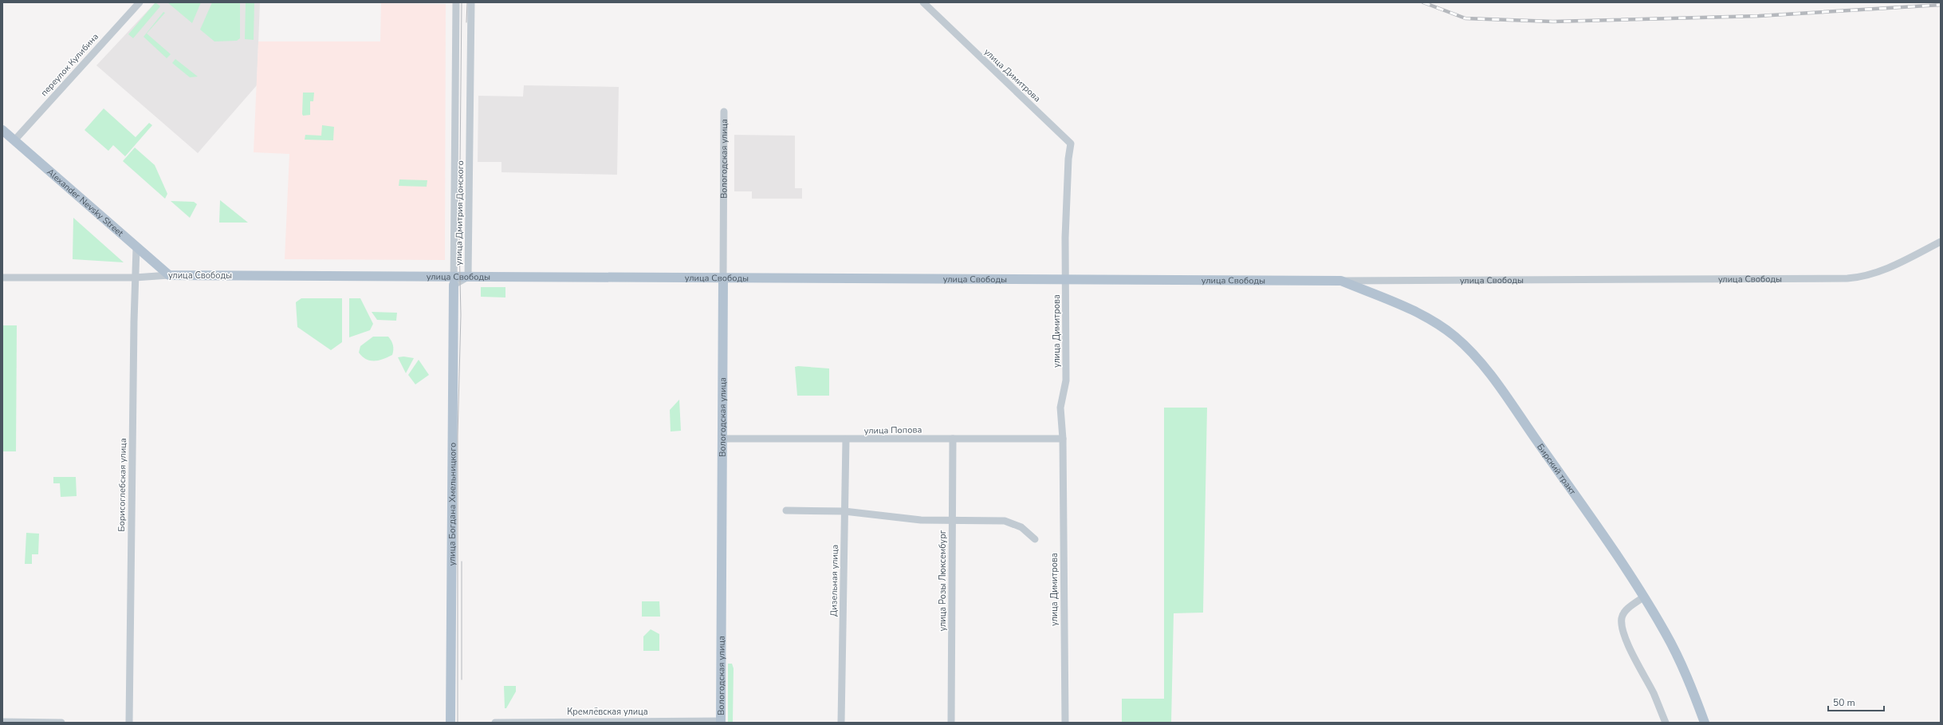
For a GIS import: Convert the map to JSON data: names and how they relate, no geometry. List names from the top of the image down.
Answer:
{
  "streets": {
    "main road": [
      "Вологодская улица",
      "Alexander Nevsky Street",
      "улица Свободы",
      "Бирский тракт",
      "улица Богдана Хмельницкого"
    ],
    "street": [
      "переулок Кулибина",
      "улица Димитрова",
      "улица Дмитрия Донского",
      "улица Попова",
      "Борисоглебская улица",
      "Дизельная улица",
      "улица Розы Люксембург",
      "Кремлёвская улица"
    ]
  },
  "crossings": [
    ["переулок Кулибина", "Alexander Nevsky Street"],
    ["улица Димитрова", "улица Свободы"],
    ["улица Димитрова", "улица Попова"],
    ["Вологодская улица", "улица Свободы"],
    ["Вологодская улица", "улица Попова"],
    ["Вологодская улица", "Кремлёвская улица"],
    ["Alexander Nevsky Street", "улица Свободы"],
    ["Alexander Nevsky Street", "Борисоглебская улица"],
    ["улица Дмитрия Донского", "улица Свободы"],
    ["улица Дмитрия Донского", "улица Богдана Хмельницкого"],
    ["улица Свободы", "Бирский тракт"],
    ["улица Свободы", "Борисоглебская улица"],
    ["улица Свободы", "улица Богдана Хмельницкого"],
    ["улица Попова", "Дизельная улица"],
    ["улица Попова", "улица Розы Люксембург"]
  ],
  "scale_bar": "50 m"
}
